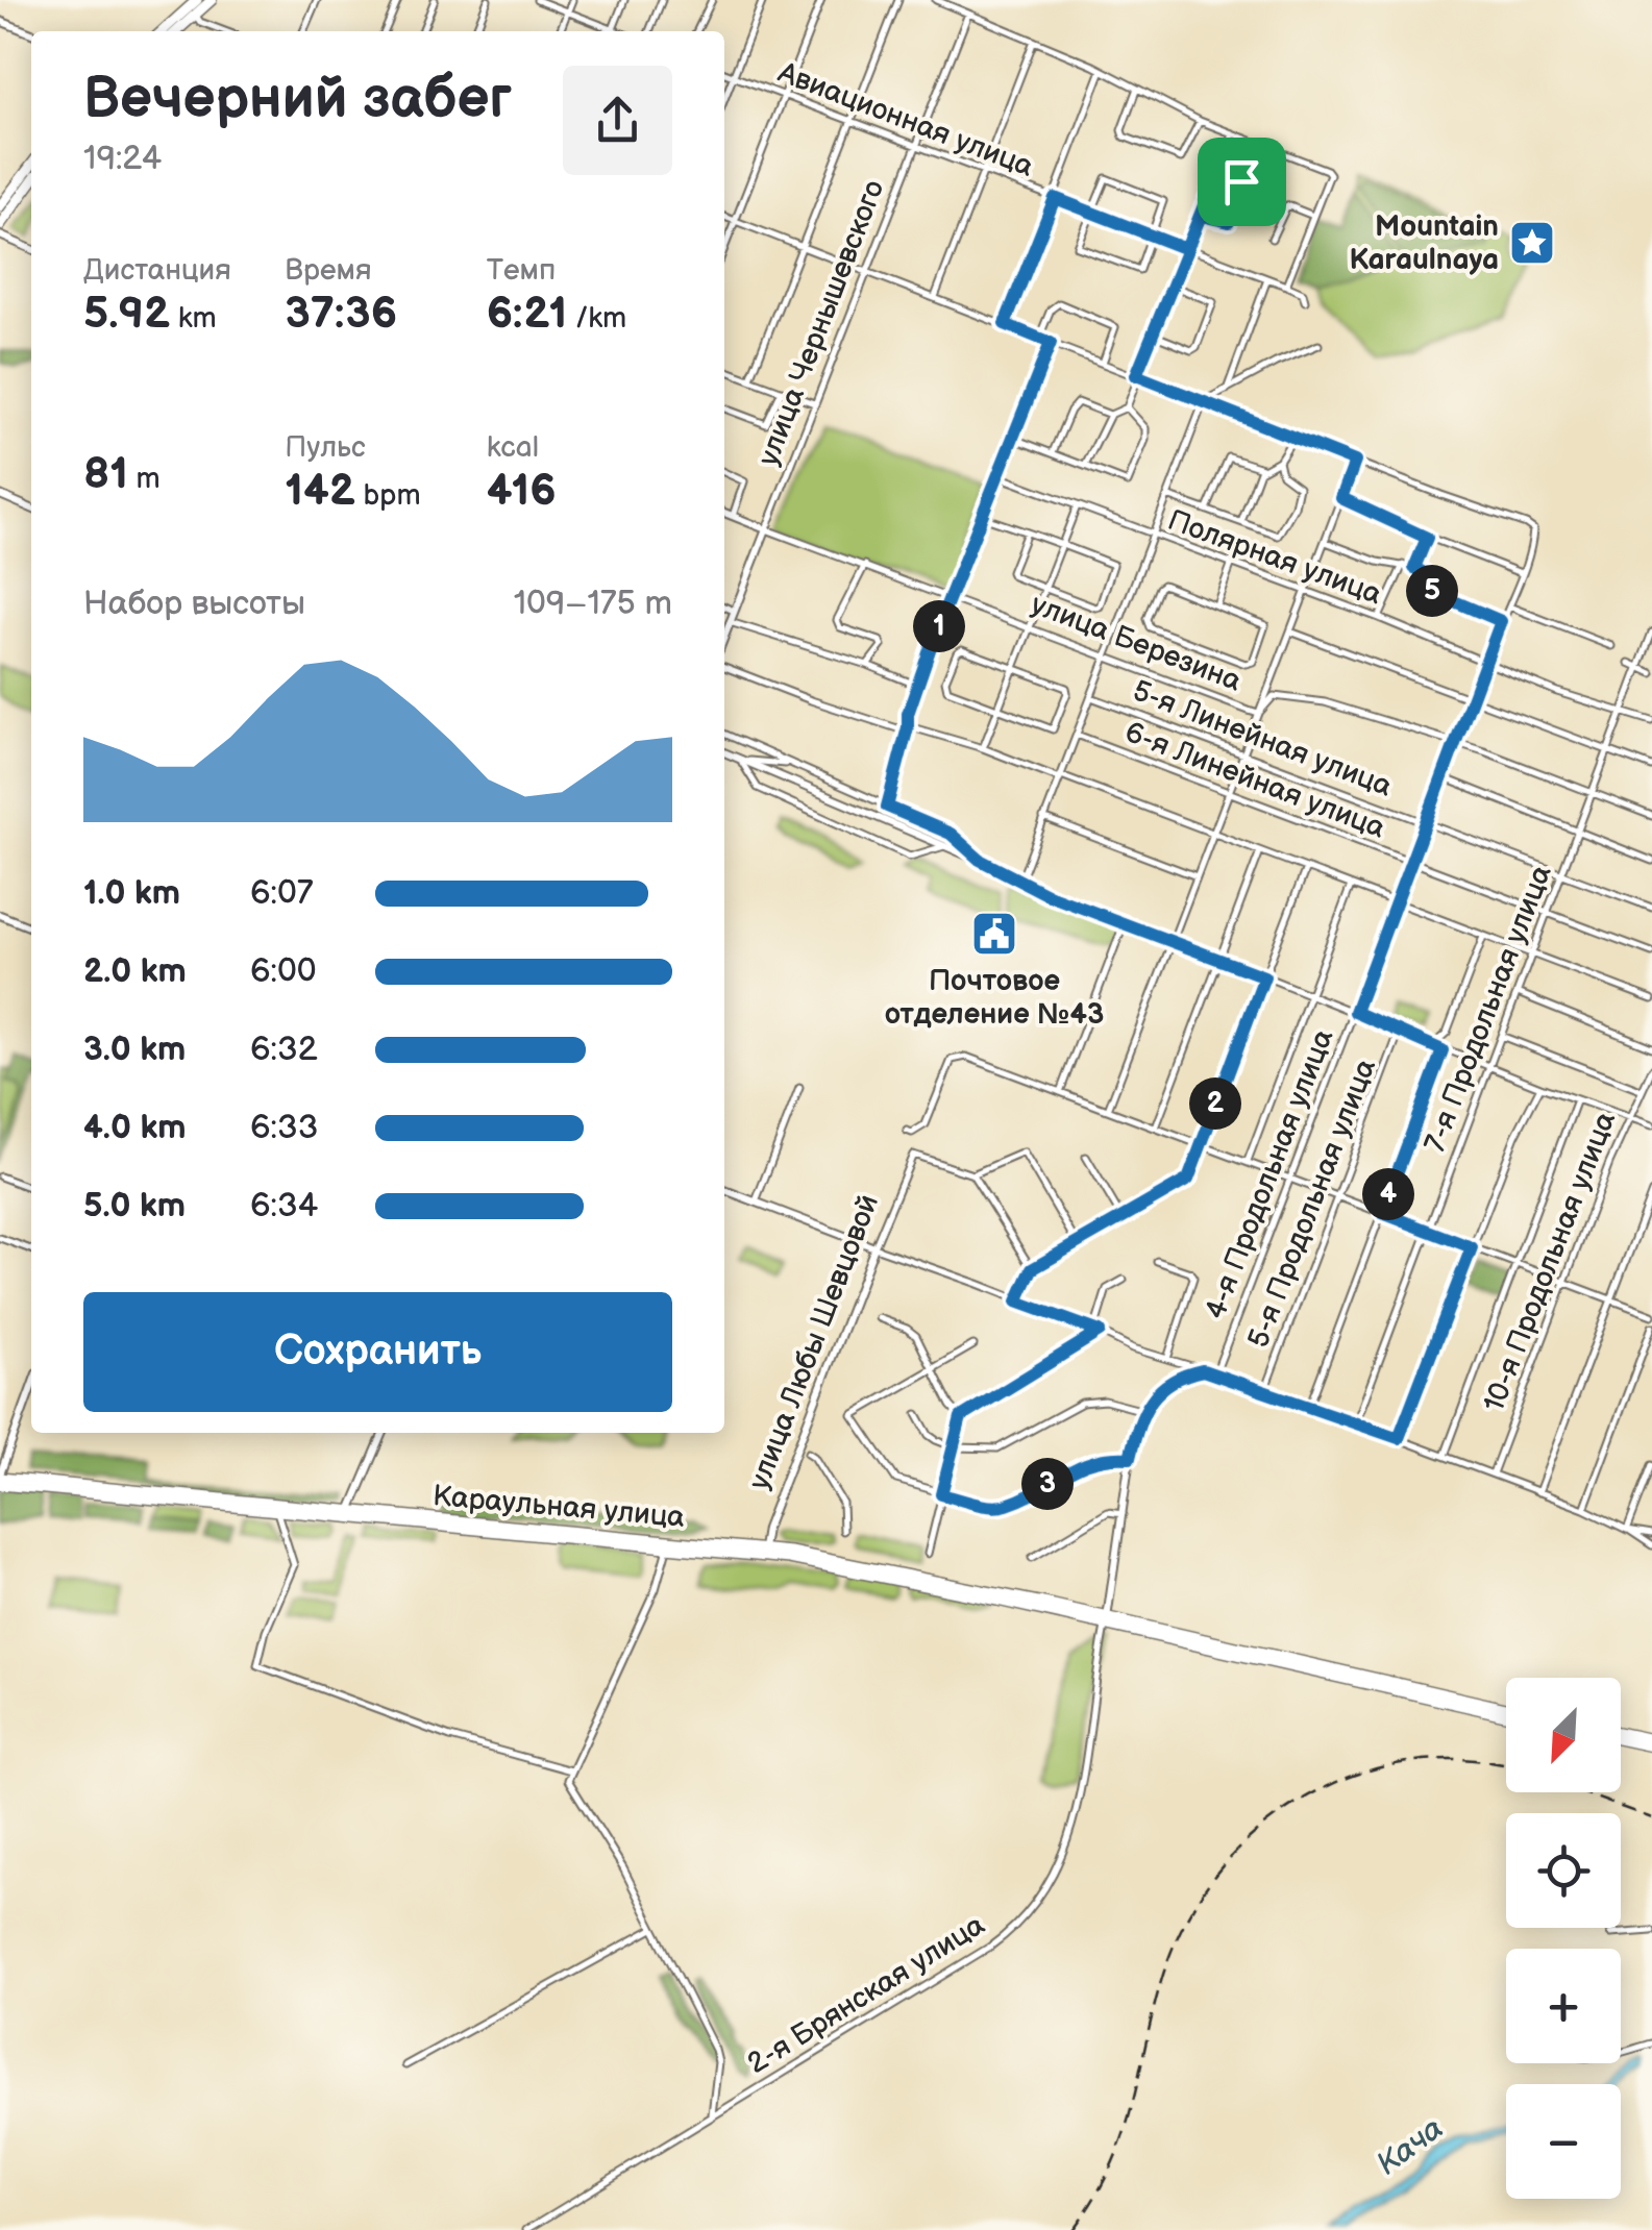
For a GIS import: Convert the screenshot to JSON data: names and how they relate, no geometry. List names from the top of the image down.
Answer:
{
  "streets": {
    "main road": ["Караульная улица"],
    "street": [
      "Авиационная улица",
      "улица Чернышевского",
      "Полярная улица",
      "улица Березина",
      "5-я Линейная улица",
      "6-я Линейная улица",
      "7-я Продольная улица",
      "4-я Продольная улица",
      "5-я Продольная улица",
      "10-я Продольная улица",
      "улица Любы Шевцовой",
      "2-я Брянская улица"
    ]
  },
  "crossings": [
    ["Авиационная улица", "улица Чернышевского"],
    ["улица Чернышевского", "улица Березина"],
    ["Полярная улица", "7-я Продольная улица"],
    ["Полярная улица", "4-я Продольная улица"],
    ["улица Березина", "7-я Продольная улица"],
    ["улица Березина", "4-я Продольная улица"],
    ["5-я Линейная улица", "7-я Продольная улица"],
    ["5-я Линейная улица", "4-я Продольная улица"],
    ["6-я Линейная улица", "7-я Продольная улица"],
    ["6-я Линейная улица", "4-я Продольная улица"],
    ["улица Любы Шевцовой", "Караульная улица"],
    ["Караульная улица", "2-я Брянская улица"]
  ],
  "water": ["Кача"],
  "places": {
    "place": ["Mountain Karaulnaya"],
    "public building": ["Почтовое отделение №43"]
  },
  "north": "bottom left",
  "page": {
    "heading": ["Вечерний забег", "19:24"],
    "stats": [
      ["Дистанция", "5.92 km"],
      ["Время", "37:36"],
      ["Темп", "6:21 /km"],
      ["81 m"],
      ["Пульс", "142 bpm"],
      ["kcal", "416"]
    ],
    "chart": ["Набор высоты", "109–175 m"],
    "pins": [
      "5",
      "1",
      "2",
      "4",
      "3"
    ],
    "list": [
      {
        "name": "1.0 km",
        "note": "6:07"
      },
      {
        "name": "2.0 km",
        "note": "6:00"
      },
      {
        "name": "3.0 km",
        "note": "6:32"
      },
      {
        "name": "4.0 km",
        "note": "6:33"
      },
      {
        "name": "5.0 km",
        "note": "6:34"
      }
    ],
    "buttons": "Сохранить",
    "map_buttons": ["+", "−"]
  }
}
